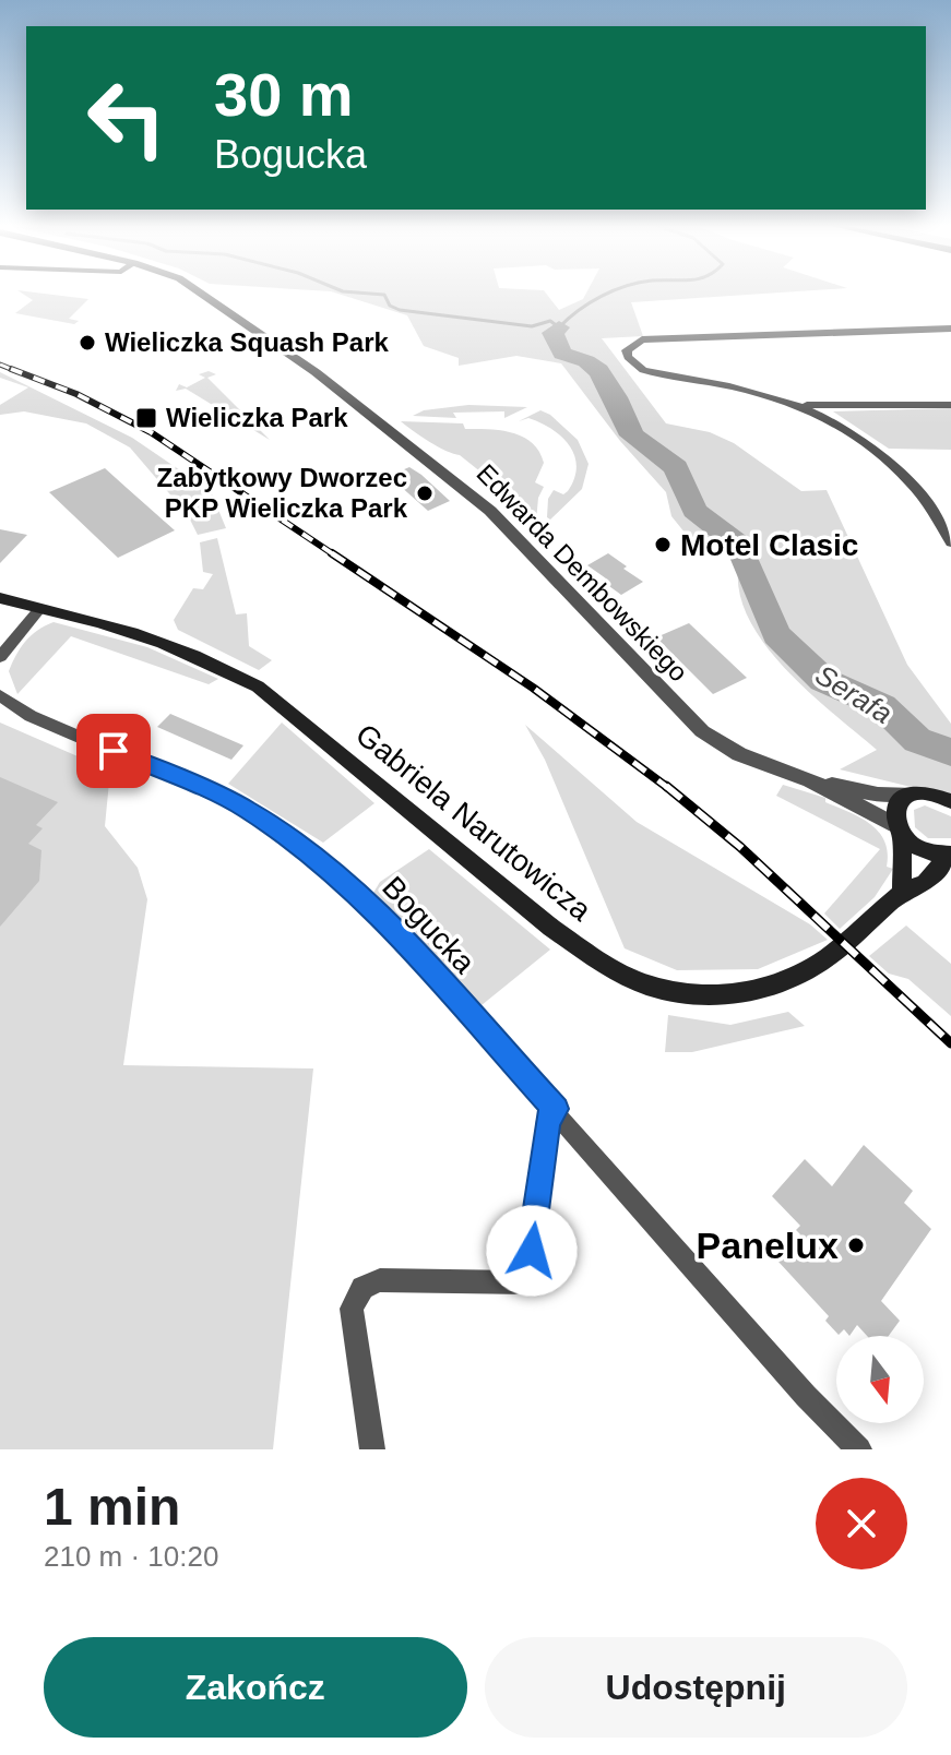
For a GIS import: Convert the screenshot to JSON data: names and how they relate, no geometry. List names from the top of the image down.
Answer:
{
  "streets": {
    "main road": ["Gabriela Narutowicza"],
    "street": ["Edwarda Dembowskiego", "Bogucka"]
  },
  "water": ["Serafa"],
  "places": {
    "other": [
      "Wieliczka Squash Park",
      "Zabytkowy Dworzec PKP Wieliczka Park",
      "Motel Clasic",
      "Panelux"
    ],
    "transit": ["Wieliczka Park"]
  },
  "north": "bottom",
  "page": {
    "turn": ["30 m", "Bogucka"],
    "heading": ["1 min", "210 m · 10:20"],
    "buttons": ["Zakończ", "Udostępnij"]
  }
}
